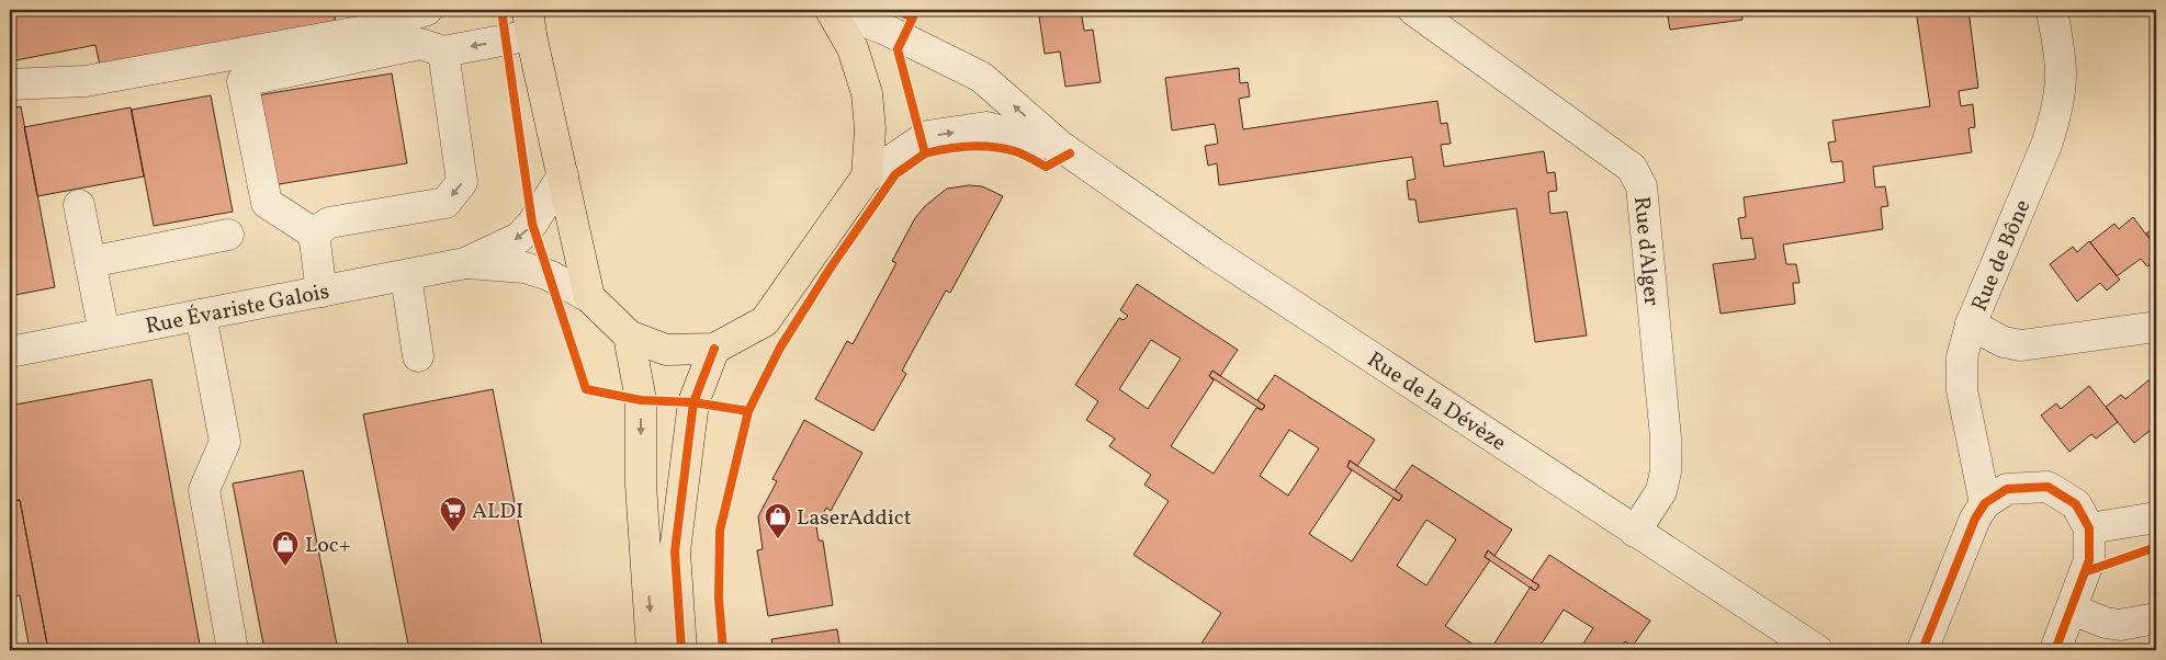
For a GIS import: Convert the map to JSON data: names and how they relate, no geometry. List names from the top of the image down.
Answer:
{
  "streets": {
    "street": [
      "Rue d'Alger",
      "Rue de Bône",
      "Rue Évariste Galois",
      "Rue de la Dévèze"
    ]
  },
  "crossings": [
    ["Rue d'Alger", "Rue de la Dévèze"]
  ],
  "places": {
    "supermarket": ["ALDI"],
    "shop": ["LaserAddict", "Loc+"]
  }
}
